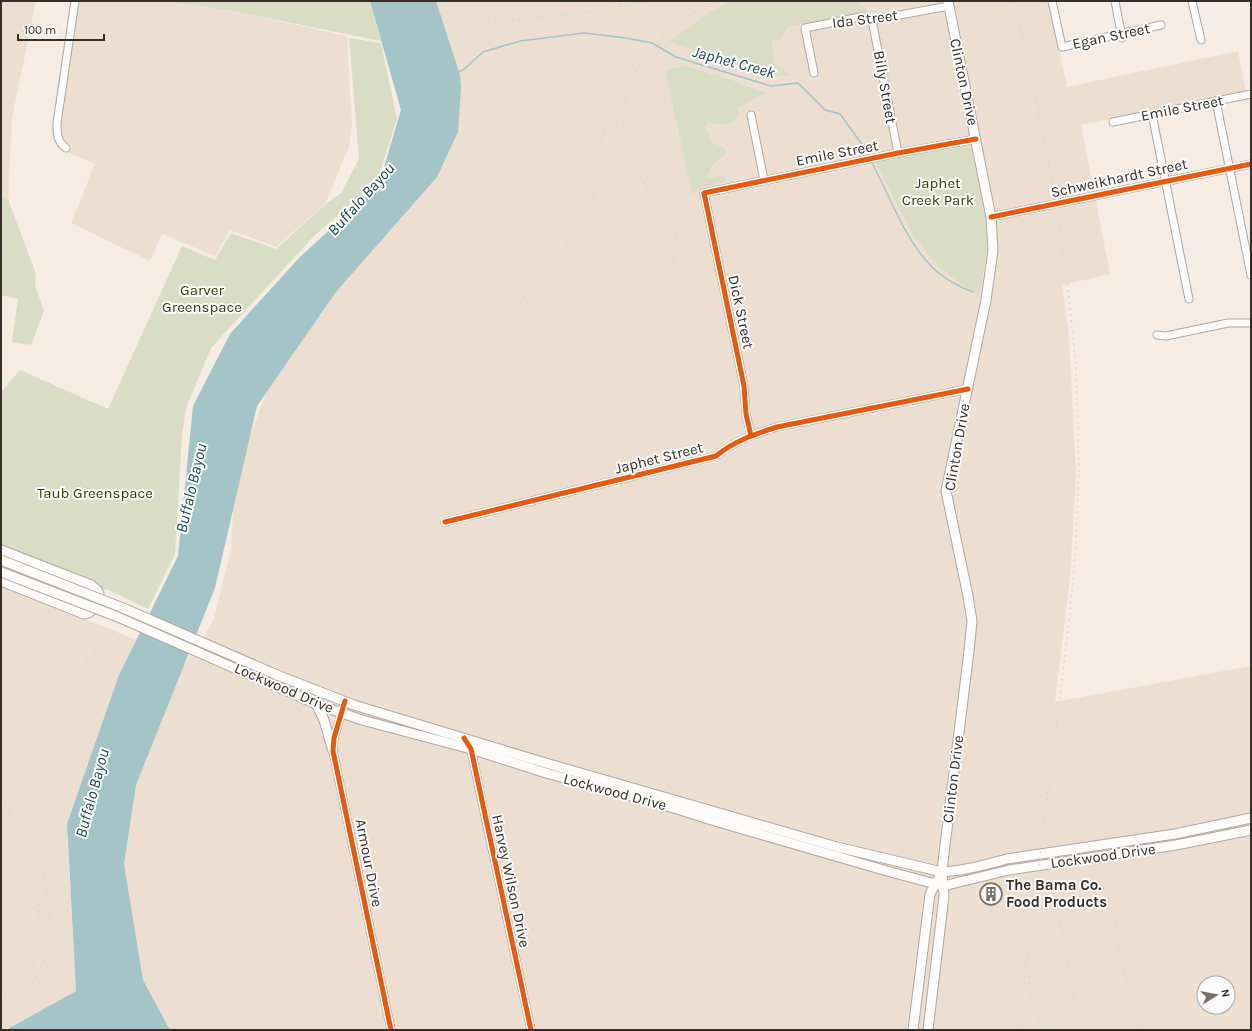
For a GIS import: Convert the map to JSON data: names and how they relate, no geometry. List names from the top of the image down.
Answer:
{
  "streets": {
    "main road": ["Clinton Drive", "Lockwood Drive"],
    "street": [
      "Ida Street",
      "Egan Street",
      "Billy Street",
      "Emile Street",
      "Schweikhardt Street",
      "Dick Street",
      "Japhet Street",
      "Armour Drive",
      "Harvey Wilson Drive"
    ]
  },
  "crossings": [
    ["Ida Street", "Clinton Drive"],
    ["Ida Street", "Billy Street"],
    ["Clinton Drive", "Emile Street"],
    ["Clinton Drive", "Schweikhardt Street"],
    ["Clinton Drive", "Japhet Street"],
    ["Clinton Drive", "Lockwood Drive"],
    ["Billy Street", "Emile Street"],
    ["Emile Street", "Dick Street"],
    ["Dick Street", "Japhet Street"],
    ["Lockwood Drive", "Armour Drive"],
    ["Lockwood Drive", "Harvey Wilson Drive"]
  ],
  "water": ["Japhet Creek", "Buffalo Bayou"],
  "parks": ["Japhet Creek Park", "Garver Greenspace", "Taub Greenspace"],
  "places": {
    "building": ["The Bama Co. Food Products"]
  },
  "scale_bar": "100 m",
  "north": "right"
}
